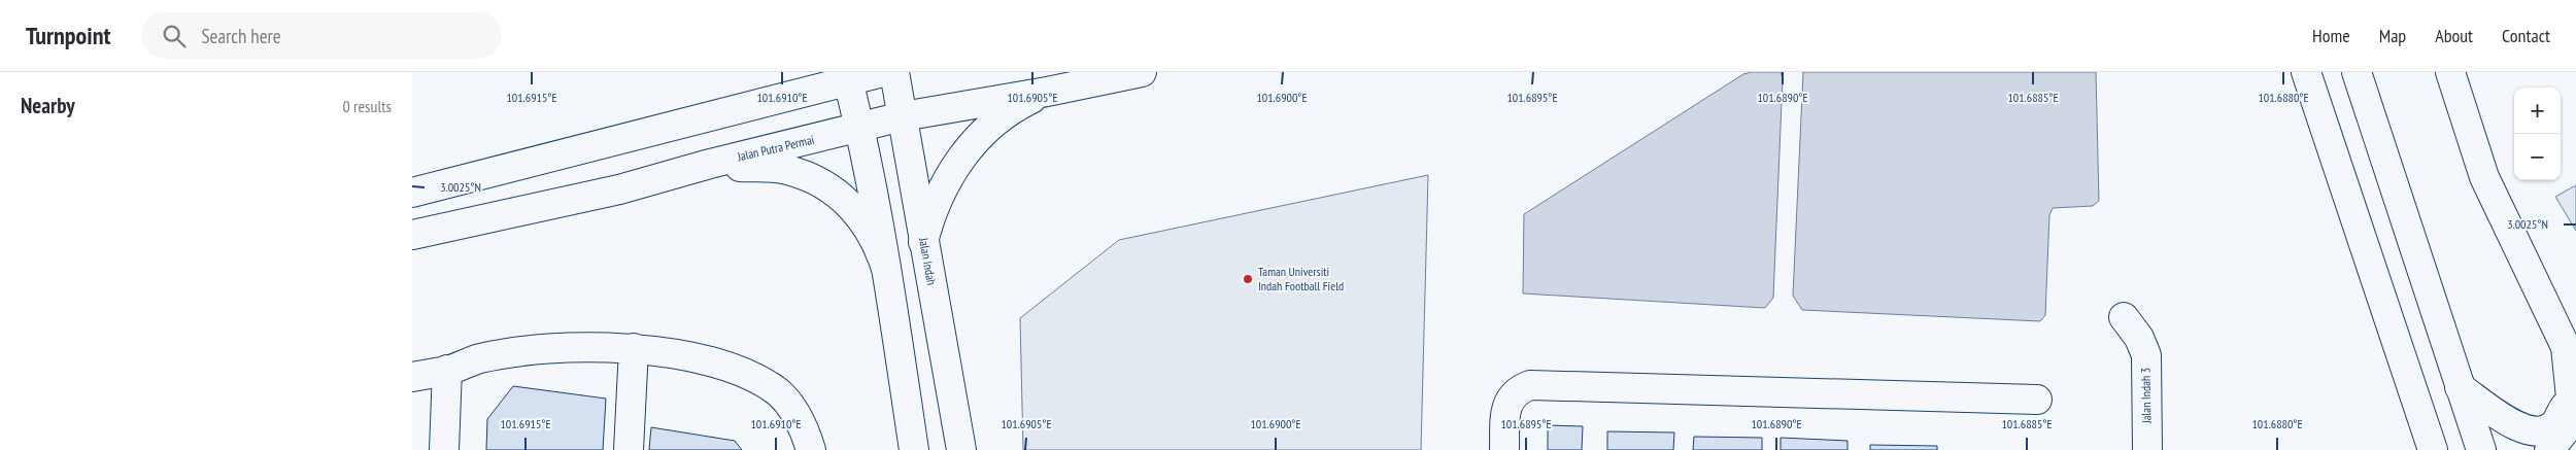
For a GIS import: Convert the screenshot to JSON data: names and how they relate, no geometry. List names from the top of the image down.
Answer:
{
  "streets": {
    "main road": ["Jalan Putra Permai", "Jalan Indah", "Jalan Indah 3"]
  },
  "crossings": [
    ["Jalan Putra Permai", "Jalan Indah"]
  ],
  "places": ["Taman Universiti Indah Football Field"],
  "page": {
    "header": "Turnpoint",
    "search": "Search here",
    "nav": [
      "Home",
      "Map",
      "About",
      "Contact"
    ],
    "heading": ["Nearby", "0 results"],
    "map_buttons": ["+", "−"]
  },
  "coordinates": [
    "101.6915°E",
    "101.6910°E",
    "101.6905°E",
    "101.6900°E",
    "101.6895°E",
    "101.6890°E",
    "101.6885°E",
    "101.6880°E",
    "3.0025°N"
  ]
}
